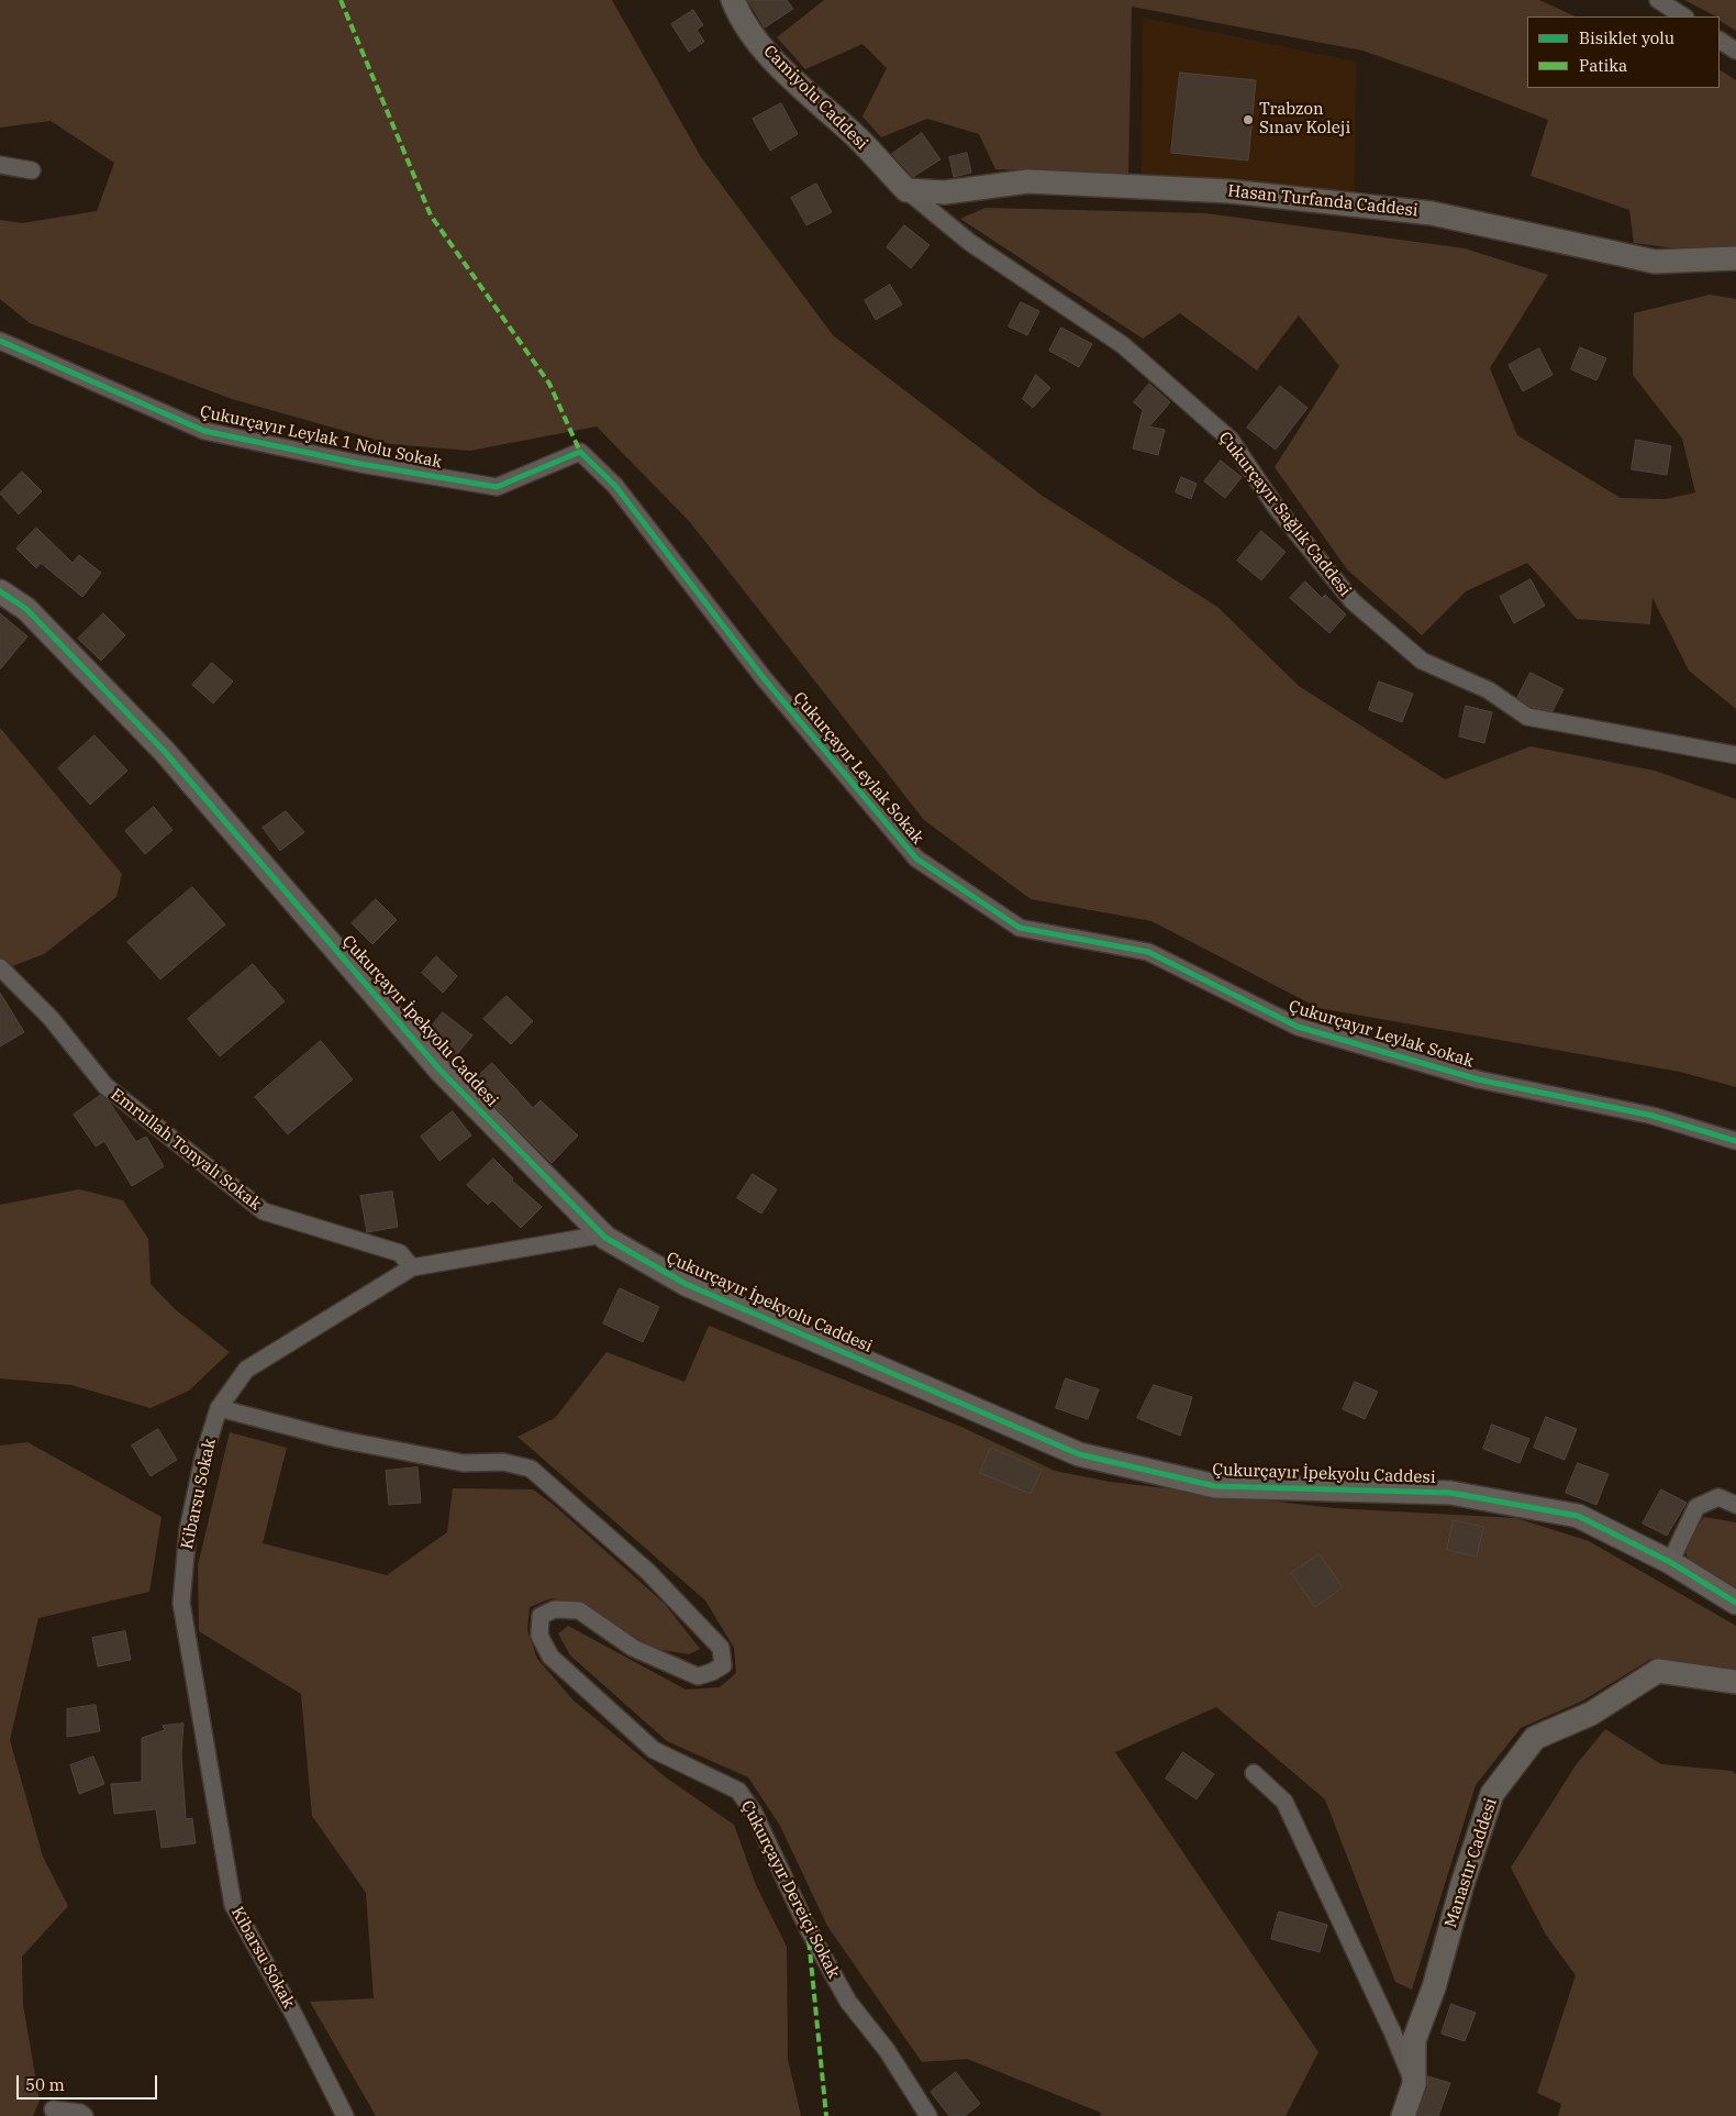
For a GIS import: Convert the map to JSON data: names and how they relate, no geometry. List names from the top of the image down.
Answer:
{
  "streets": {
    "street": [
      "Camiyolu Caddesi",
      "Hasan Turfanda Caddesi",
      "Çukurçayır Leylak 1 Nolu Sokak",
      "Çukurçayır Sağlık Caddesi",
      "Çukurçayır Leylak Sokak",
      "Çukurçayır İpekyolu Caddesi",
      "Emrullah Tonyalı Sokak",
      "Kibarsu Sokak",
      "Manastır Caddesi",
      "Çukurçayır Dereiçi Sokak"
    ]
  },
  "crossings": [
    ["Camiyolu Caddesi", "Hasan Turfanda Caddesi"],
    ["Camiyolu Caddesi", "Çukurçayır Sağlık Caddesi"],
    ["Hasan Turfanda Caddesi", "Çukurçayır Sağlık Caddesi"],
    ["Çukurçayır Leylak 1 Nolu Sokak", "Çukurçayır Leylak Sokak"],
    ["Çukurçayır İpekyolu Caddesi", "Kibarsu Sokak"],
    ["Emrullah Tonyalı Sokak", "Kibarsu Sokak"],
    ["Kibarsu Sokak", "Çukurçayır Dereiçi Sokak"]
  ],
  "places": ["Trabzon Sınav Koleji"],
  "legend": ["Bisiklet yolu", "Patika"],
  "scale_bar": "50 m"
}
